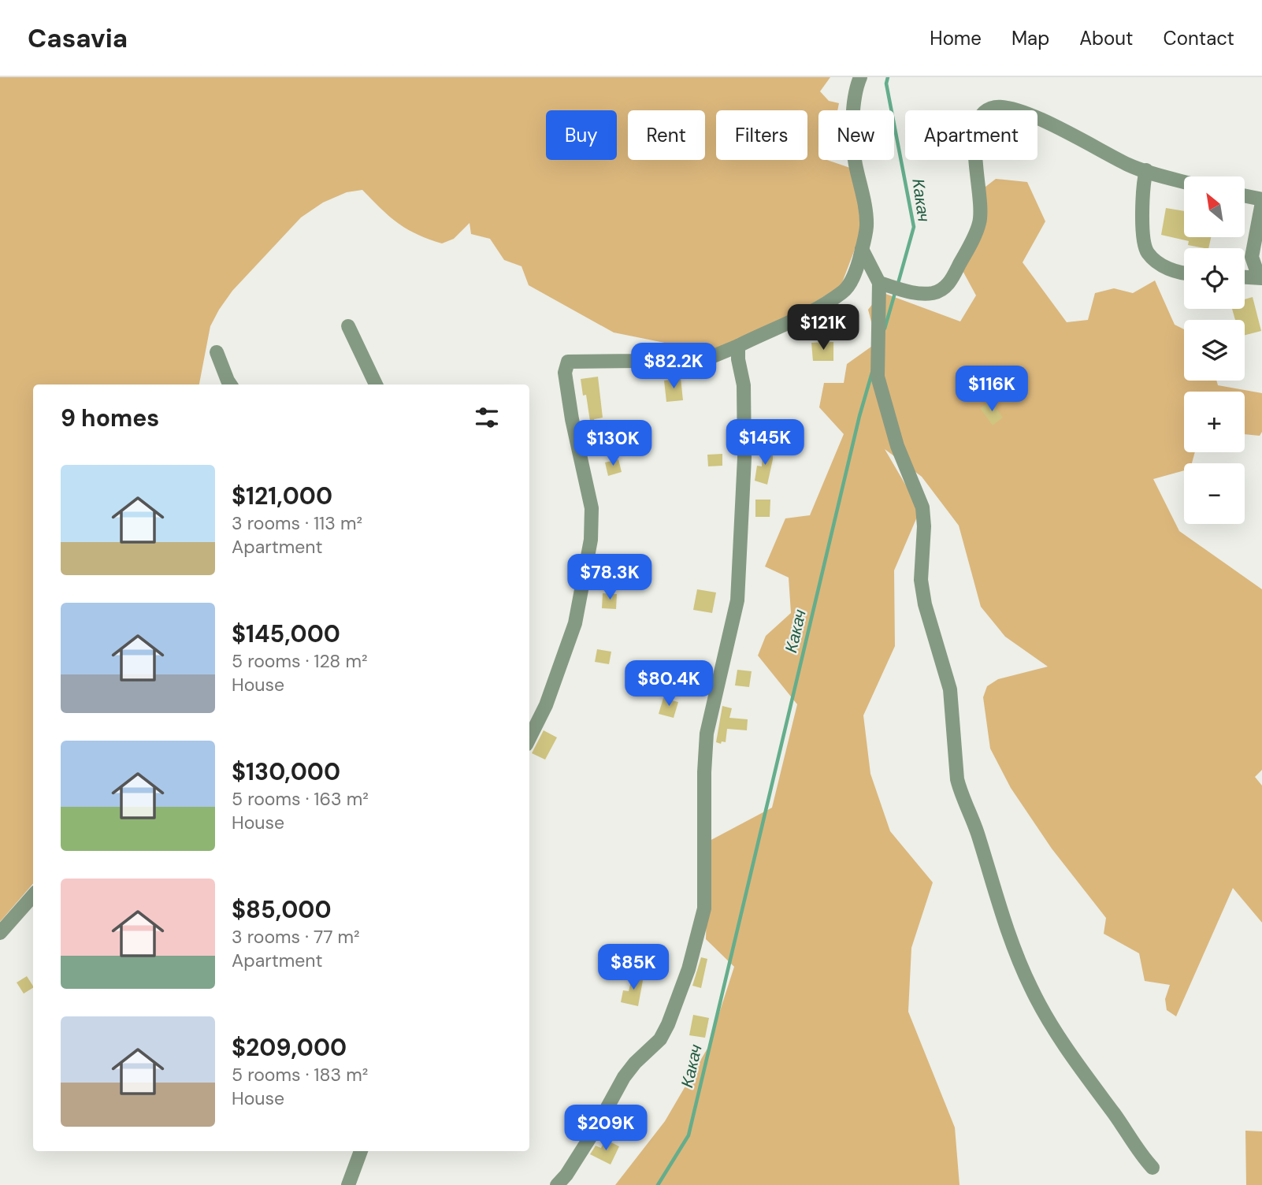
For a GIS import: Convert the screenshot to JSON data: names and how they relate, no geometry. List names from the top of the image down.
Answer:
{
  "water": ["Какач"],
  "north": "top left",
  "page": {
    "header": "Casavia",
    "nav": [
      "Home",
      "Map",
      "About",
      "Contact"
    ],
    "chip": [
      "Buy",
      "Rent",
      "Filters",
      "New",
      "Apartment"
    ],
    "map_buttons": ["+", "−"],
    "price": [
      "$121K",
      "$82.2K",
      "$116K",
      "$145K",
      "$130K",
      "$78.3K",
      "$80.4K",
      "$85K",
      "$209K"
    ],
    "heading": "9 homes",
    "list": [
      {
        "name": "$121,000",
        "note": "3 rooms · 113 m² · Apartment"
      },
      {
        "name": "$145,000",
        "note": "5 rooms · 128 m² · House"
      },
      {
        "name": "$130,000",
        "note": "5 rooms · 163 m² · House"
      },
      {
        "name": "$85,000",
        "note": "3 rooms · 77 m² · Apartment"
      },
      {
        "name": "$209,000",
        "note": "5 rooms · 183 m² · House"
      }
    ]
  }
}
